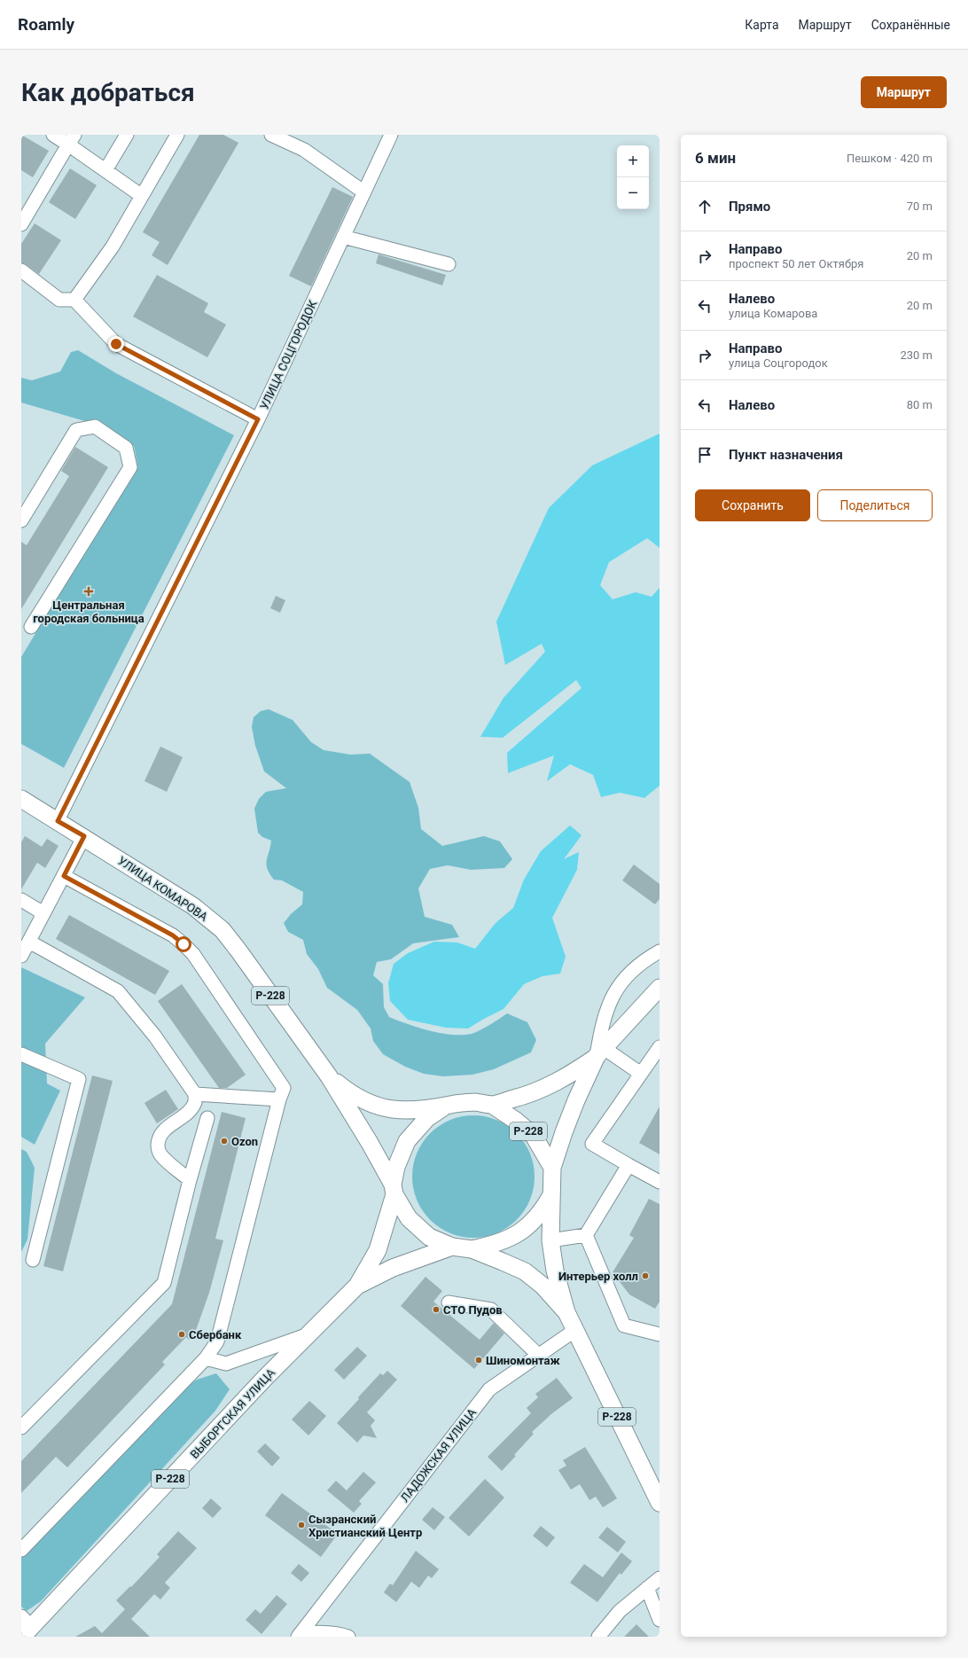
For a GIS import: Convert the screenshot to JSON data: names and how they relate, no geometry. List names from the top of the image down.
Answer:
{
  "streets": {
    "main road": ["УЛИЦА КОМАРОВА", "Р-228", "ВЫБОРГСКАЯ УЛИЦА"],
    "street": ["УЛИЦА СОЦГОРОДОК", "ЛАДОЖСКАЯ УЛИЦА"]
  },
  "crossings": [
    ["УЛИЦА СОЦГОРОДОК", "УЛИЦА КОМАРОВА"],
    ["УЛИЦА КОМАРОВА", "Р-228"],
    ["Р-228", "ВЫБОРГСКАЯ УЛИЦА"],
    ["Р-228", "ЛАДОЖСКАЯ УЛИЦА"]
  ],
  "places": {
    "health": ["Центральная городская больница"],
    "other": [
      "Ozon",
      "Интерьер холл",
      "СТО Пудов",
      "Сбербанк",
      "Шиномонтаж",
      "Сызранский Христианский Центр"
    ]
  },
  "page": {
    "header": "Roamly",
    "nav": ["Карта", "Маршрут", "Сохранённые"],
    "buttons": [
      "Маршрут",
      ["Сохранить", "Поделиться"]
    ],
    "title": "Как добраться",
    "heading": ["6 мин", "Пешком · 420 m"],
    "map_buttons": ["+", "−"],
    "list": [
      ["Прямо", "70 m"],
      ["Направо", "проспект 50 лет Октября", "20 m"],
      ["Налево", "улица Комарова", "20 m"],
      ["Направо", "улица Соцгородок", "230 m"],
      ["Налево", "80 m"],
      "Пункт назначения"
    ]
  }
}
